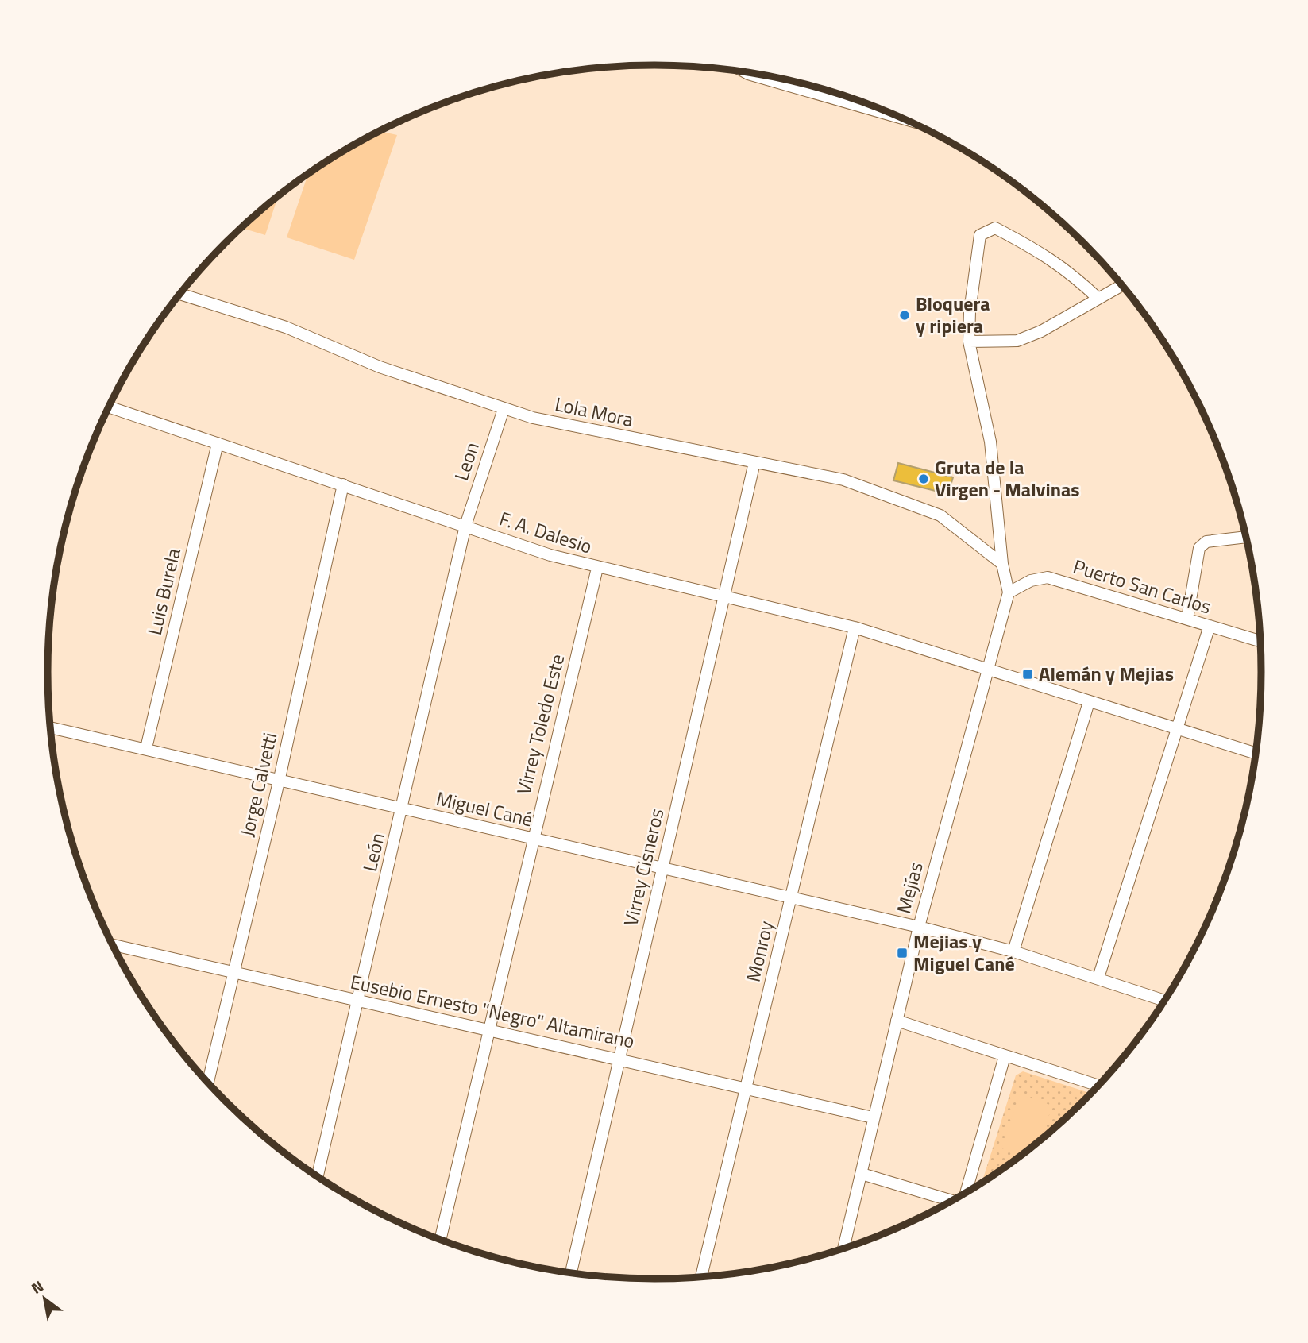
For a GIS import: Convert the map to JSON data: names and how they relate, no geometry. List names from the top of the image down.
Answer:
{
  "streets": {
    "street": [
      "Lola Mora",
      "Leon",
      "F. A. Dalesio",
      "Puerto San Carlos",
      "Luis Burela",
      "Virrey Toledo Este",
      "Jorge Calvetti",
      "Miguel Cané",
      "León",
      "Virrey Cisneros",
      "Mejías",
      "Monroy",
      "Eusebio Ernesto \"Negro\" Altamirano"
    ]
  },
  "crossings": [
    ["Lola Mora", "Leon"],
    ["Lola Mora", "Virrey Cisneros"],
    ["Lola Mora", "Mejías"],
    ["Leon", "F. A. Dalesio"],
    ["Leon", "León"],
    ["F. A. Dalesio", "Luis Burela"],
    ["F. A. Dalesio", "Virrey Toledo Este"],
    ["F. A. Dalesio", "Jorge Calvetti"],
    ["F. A. Dalesio", "León"],
    ["F. A. Dalesio", "Virrey Cisneros"],
    ["F. A. Dalesio", "Mejías"],
    ["F. A. Dalesio", "Monroy"],
    ["Puerto San Carlos", "Mejías"],
    ["Luis Burela", "Miguel Cané"],
    ["Virrey Toledo Este", "Miguel Cané"],
    ["Virrey Toledo Este", "Eusebio Ernesto \"Negro\" Altamirano"],
    ["Jorge Calvetti", "Miguel Cané"],
    ["Jorge Calvetti", "Eusebio Ernesto \"Negro\" Altamirano"],
    ["Miguel Cané", "León"],
    ["Miguel Cané", "Virrey Cisneros"],
    ["Miguel Cané", "Mejías"],
    ["Miguel Cané", "Monroy"],
    ["León", "Eusebio Ernesto \"Negro\" Altamirano"],
    ["Virrey Cisneros", "Eusebio Ernesto \"Negro\" Altamirano"],
    ["Mejías", "Eusebio Ernesto \"Negro\" Altamirano"],
    ["Monroy", "Eusebio Ernesto \"Negro\" Altamirano"]
  ],
  "places": {
    "other": ["Bloquera y ripiera", "Gruta de la Virgen - Malvinas"],
    "transit": ["Alemán y Mejias", "Mejias y Miguel Cané"]
  },
  "north": "top left"
}
